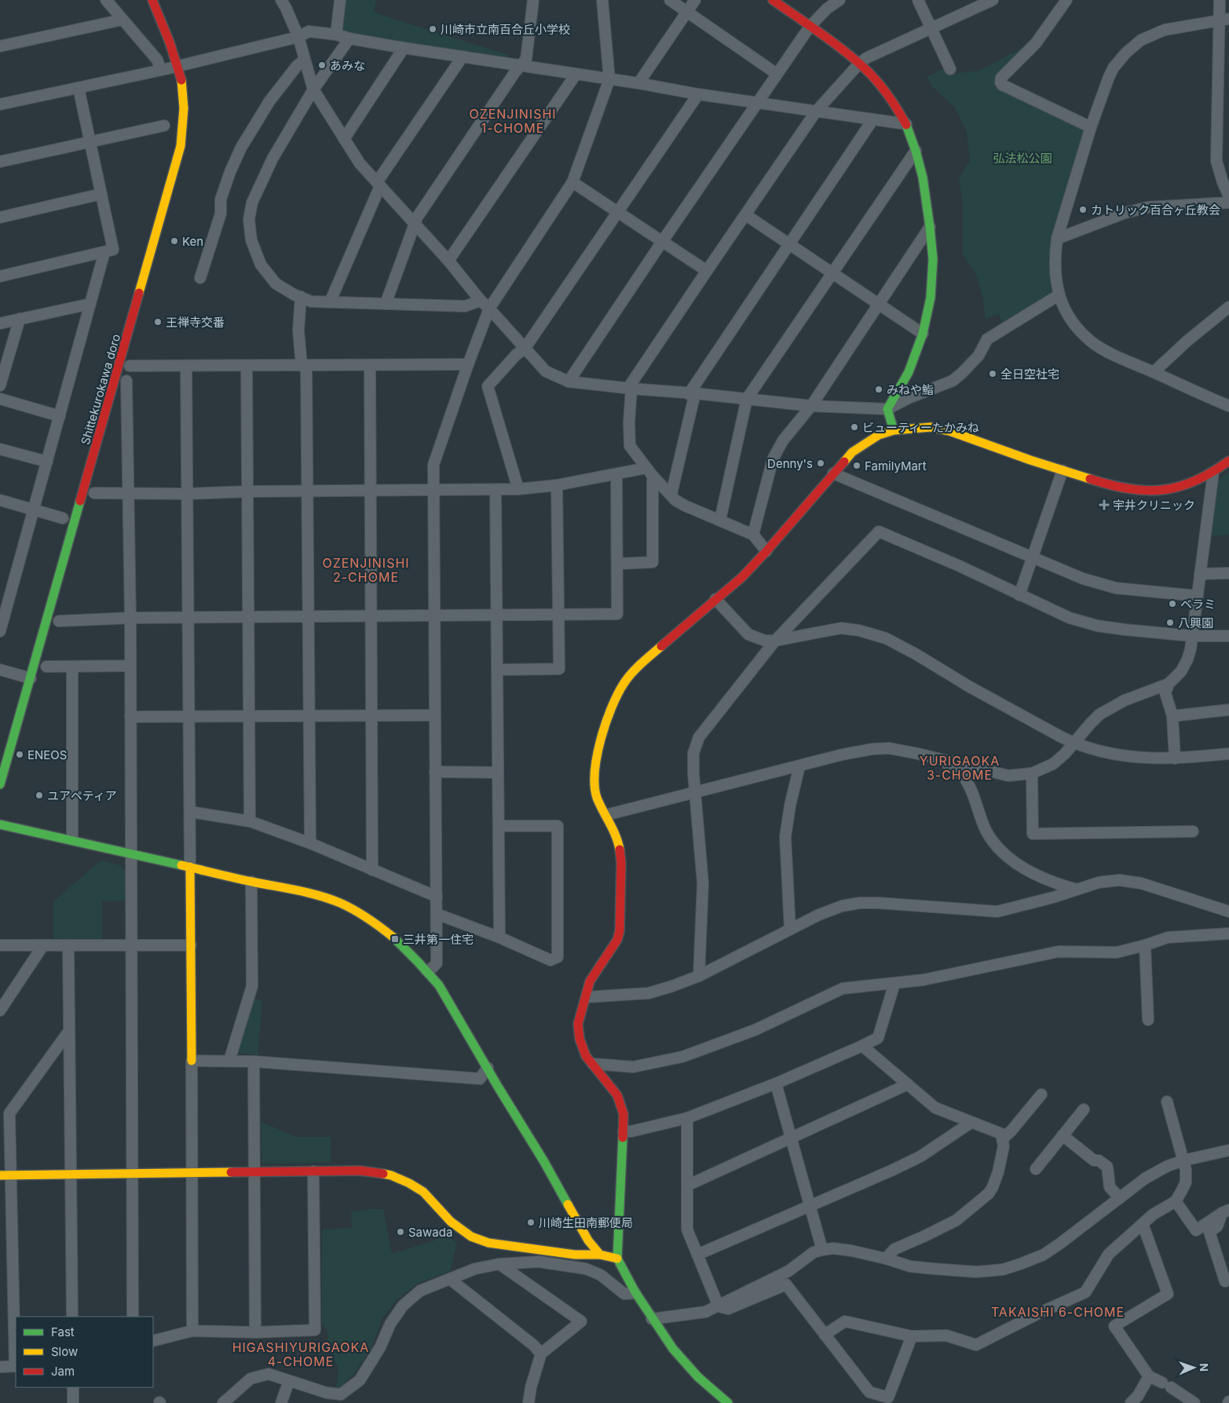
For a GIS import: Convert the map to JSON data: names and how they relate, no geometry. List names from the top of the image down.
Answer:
{
  "streets": {
    "street": ["Shittekurokawa doro"]
  },
  "districts": [
    "OZENJINISHI 1-CHOME",
    "OZENJINISHI 2-CHOME",
    "YURIGAOKA 3-CHOME",
    "TAKAISHI 6-CHOME",
    "HIGASHIYURIGAOKA 4-CHOME"
  ],
  "parks": ["弘法松公園"],
  "places": {
    "other": [
      "川崎市立南百合丘小学校",
      "あみな",
      "カトリック百合ヶ丘教会",
      "Ken",
      "王禅寺交番",
      "全日空社宅",
      "みねや鮨",
      "ビューティーたかみね",
      "Denny's",
      "FamilyMart",
      "ベラミ",
      "八興園",
      "ENEOS",
      "ユアペティア",
      "川崎生田南郵便局",
      "Sawada"
    ],
    "health": ["宇井クリニック"],
    "transit": ["三井第一住宅"]
  },
  "legend": ["Fast", "Slow", "Jam"],
  "north": "right"
}
